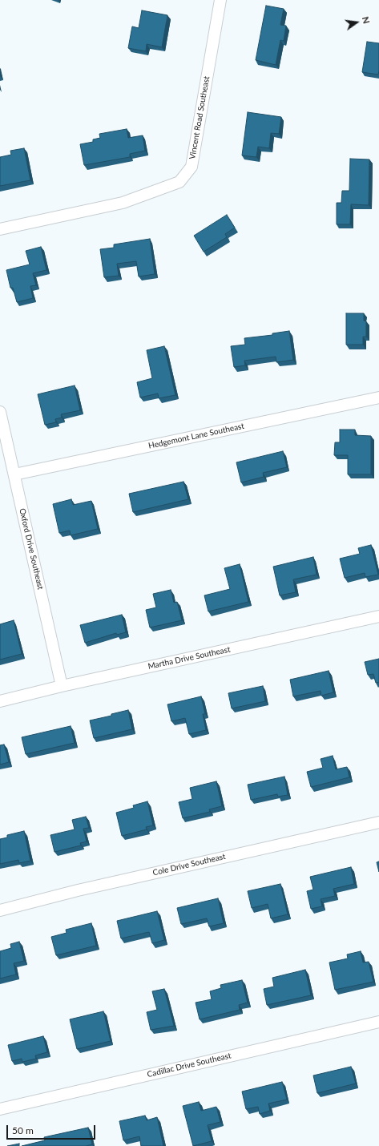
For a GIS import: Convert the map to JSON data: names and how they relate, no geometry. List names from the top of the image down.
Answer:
{
  "streets": {
    "street": [
      "Vincent Road Southeast",
      "Hedgemont Lane Southeast",
      "Oxford Drive Southeast",
      "Martha Drive Southeast",
      "Cole Drive Southeast",
      "Cadillac Drive Southeast"
    ]
  },
  "crossings": [
    ["Hedgemont Lane Southeast", "Oxford Drive Southeast"],
    ["Oxford Drive Southeast", "Martha Drive Southeast"]
  ],
  "scale_bar": "50 m",
  "north": "right"
}
